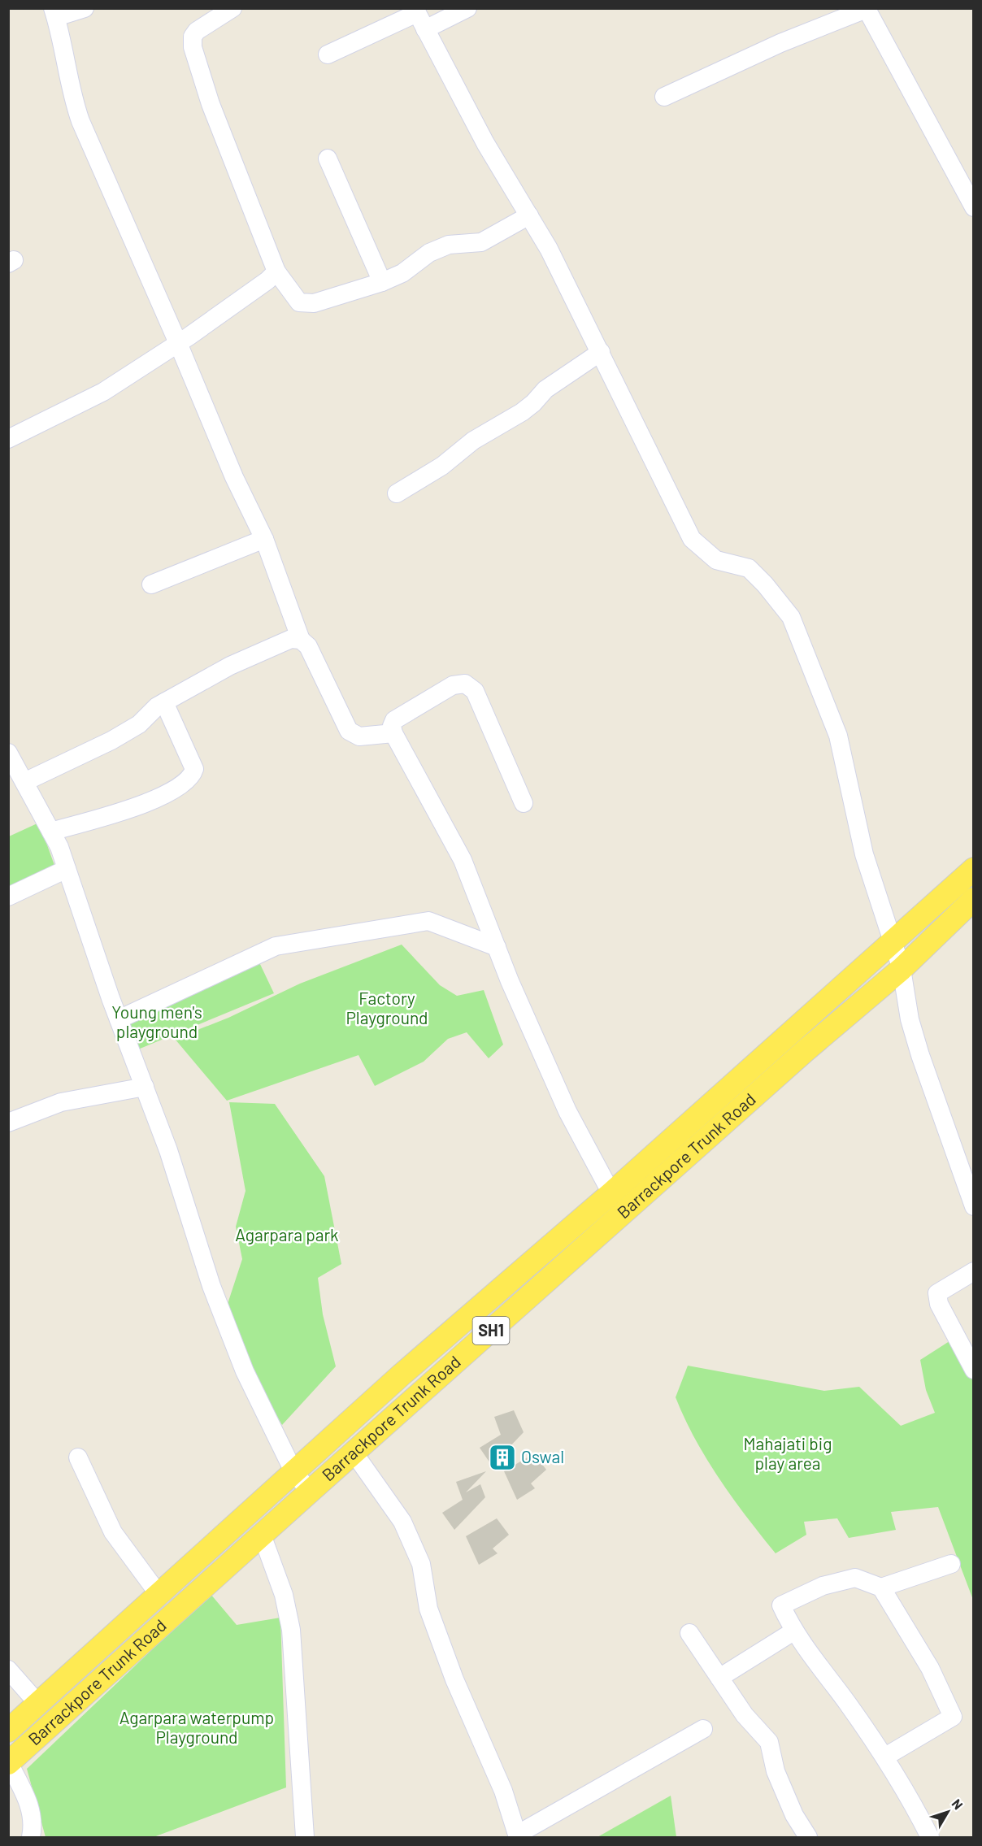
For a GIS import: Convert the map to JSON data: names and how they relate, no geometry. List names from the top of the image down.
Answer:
{
  "streets": {
    "main road": ["Barrackpore Trunk Road", "SH1"]
  },
  "parks": [
    "Factory Playground",
    "Young men's playground",
    "Agarpara park",
    "Mahajati big play area",
    "Agarpara waterpump Playground"
  ],
  "places": {
    "building": ["Oswal"]
  },
  "north": "top right"
}
